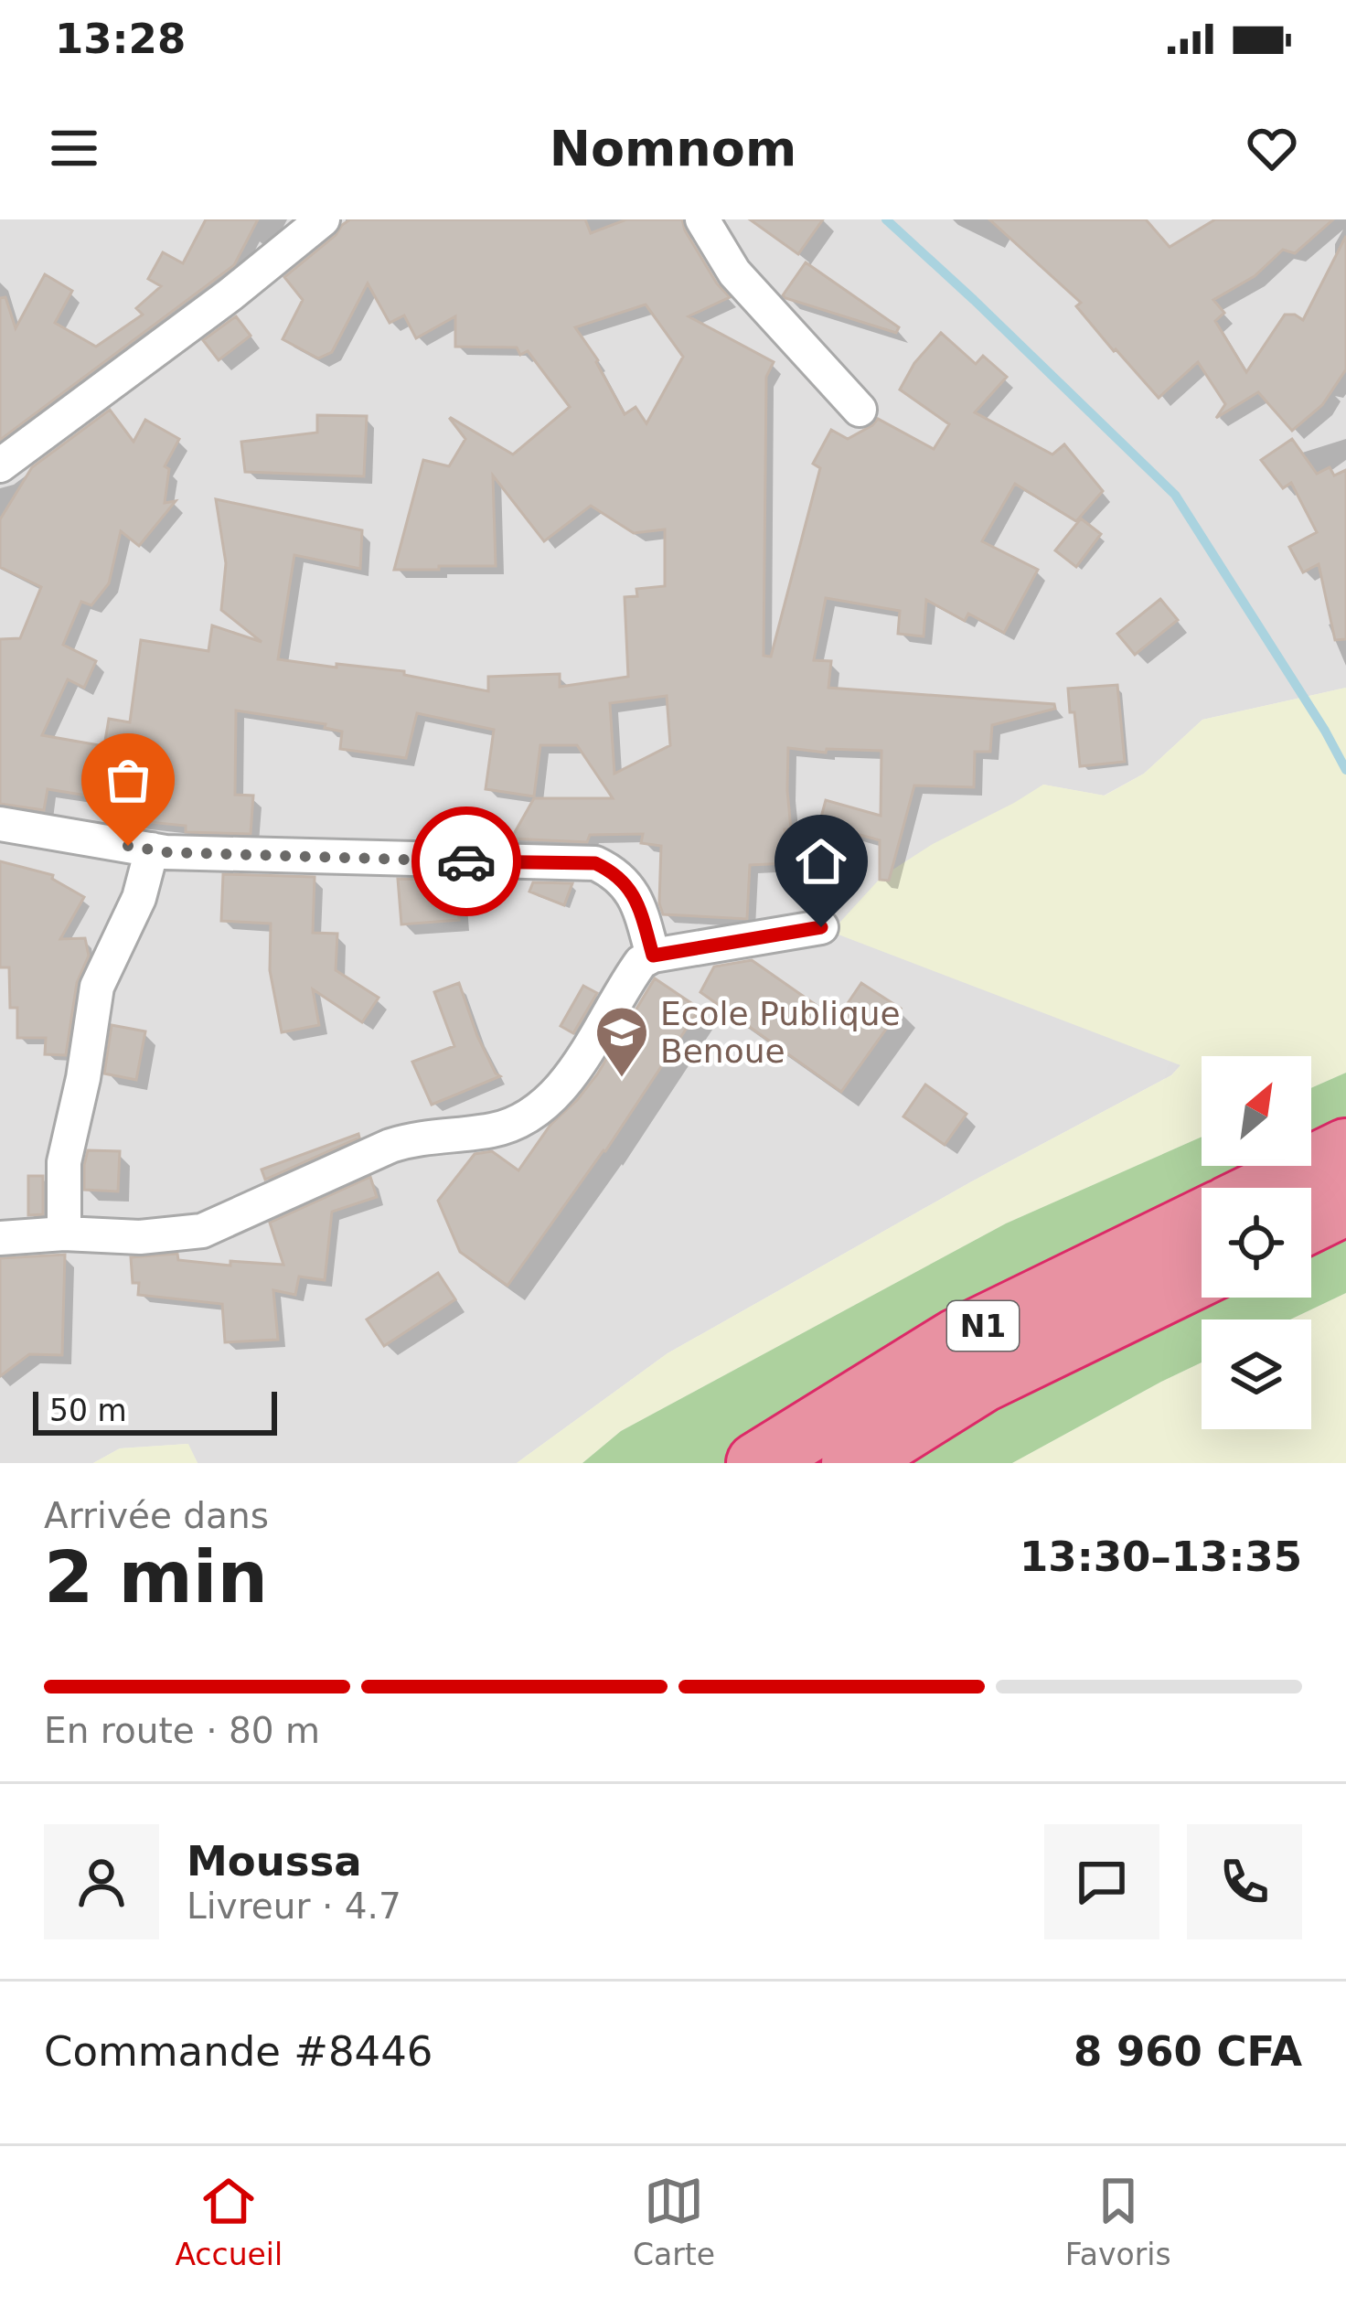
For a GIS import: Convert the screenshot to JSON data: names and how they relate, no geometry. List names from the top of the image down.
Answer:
{
  "streets": {
    "highway": ["N1"]
  },
  "places": {
    "school or university": ["Ecole Publique Benoue"]
  },
  "scale_bar": "50 m",
  "north": "top right",
  "page": {
    "status": "13:28",
    "header": "Nomnom",
    "scale": "50 m",
    "heading": ["2 min", "Arrivée dans", "13:30–13:35"],
    "panel": [
      "Moussa",
      "Livreur · 4.7",
      "Commande #8446",
      "8 960 CFA"
    ],
    "bar": "En route · 80 m",
    "tabs": ["Accueil", "Carte", "Favoris"]
  }
}
